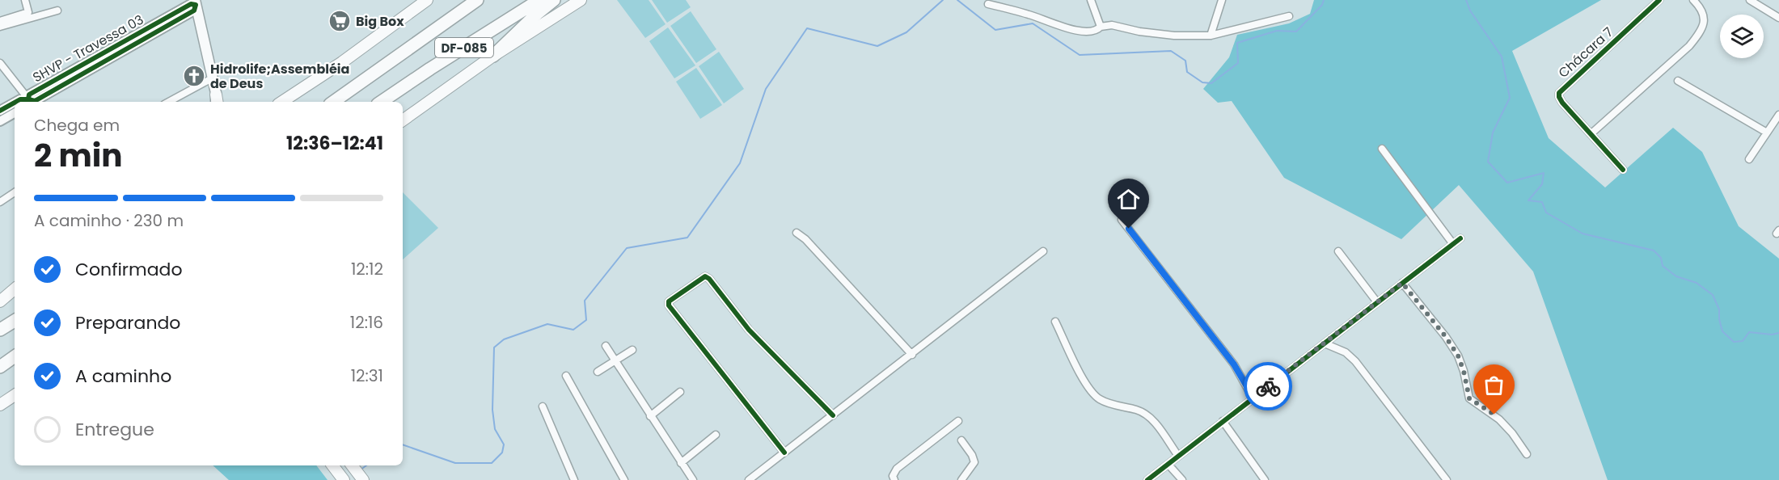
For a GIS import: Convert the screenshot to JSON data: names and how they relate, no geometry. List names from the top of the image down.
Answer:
{
  "streets": {
    "highway": ["DF-085"],
    "street": ["SHVP - Travessa 03", "Chácara 7"]
  },
  "places": {
    "supermarket": ["Big Box"],
    "church": ["Hidrolife;Assembléia de Deus"]
  },
  "page": {
    "heading": ["2 min", "Chega em", "12:36–12:41"],
    "bar": "A caminho · 230 m",
    "list": [
      ["Confirmado", "12:12"],
      ["Preparando", "12:16"],
      ["A caminho", "12:31"],
      "Entregue"
    ]
  }
}
